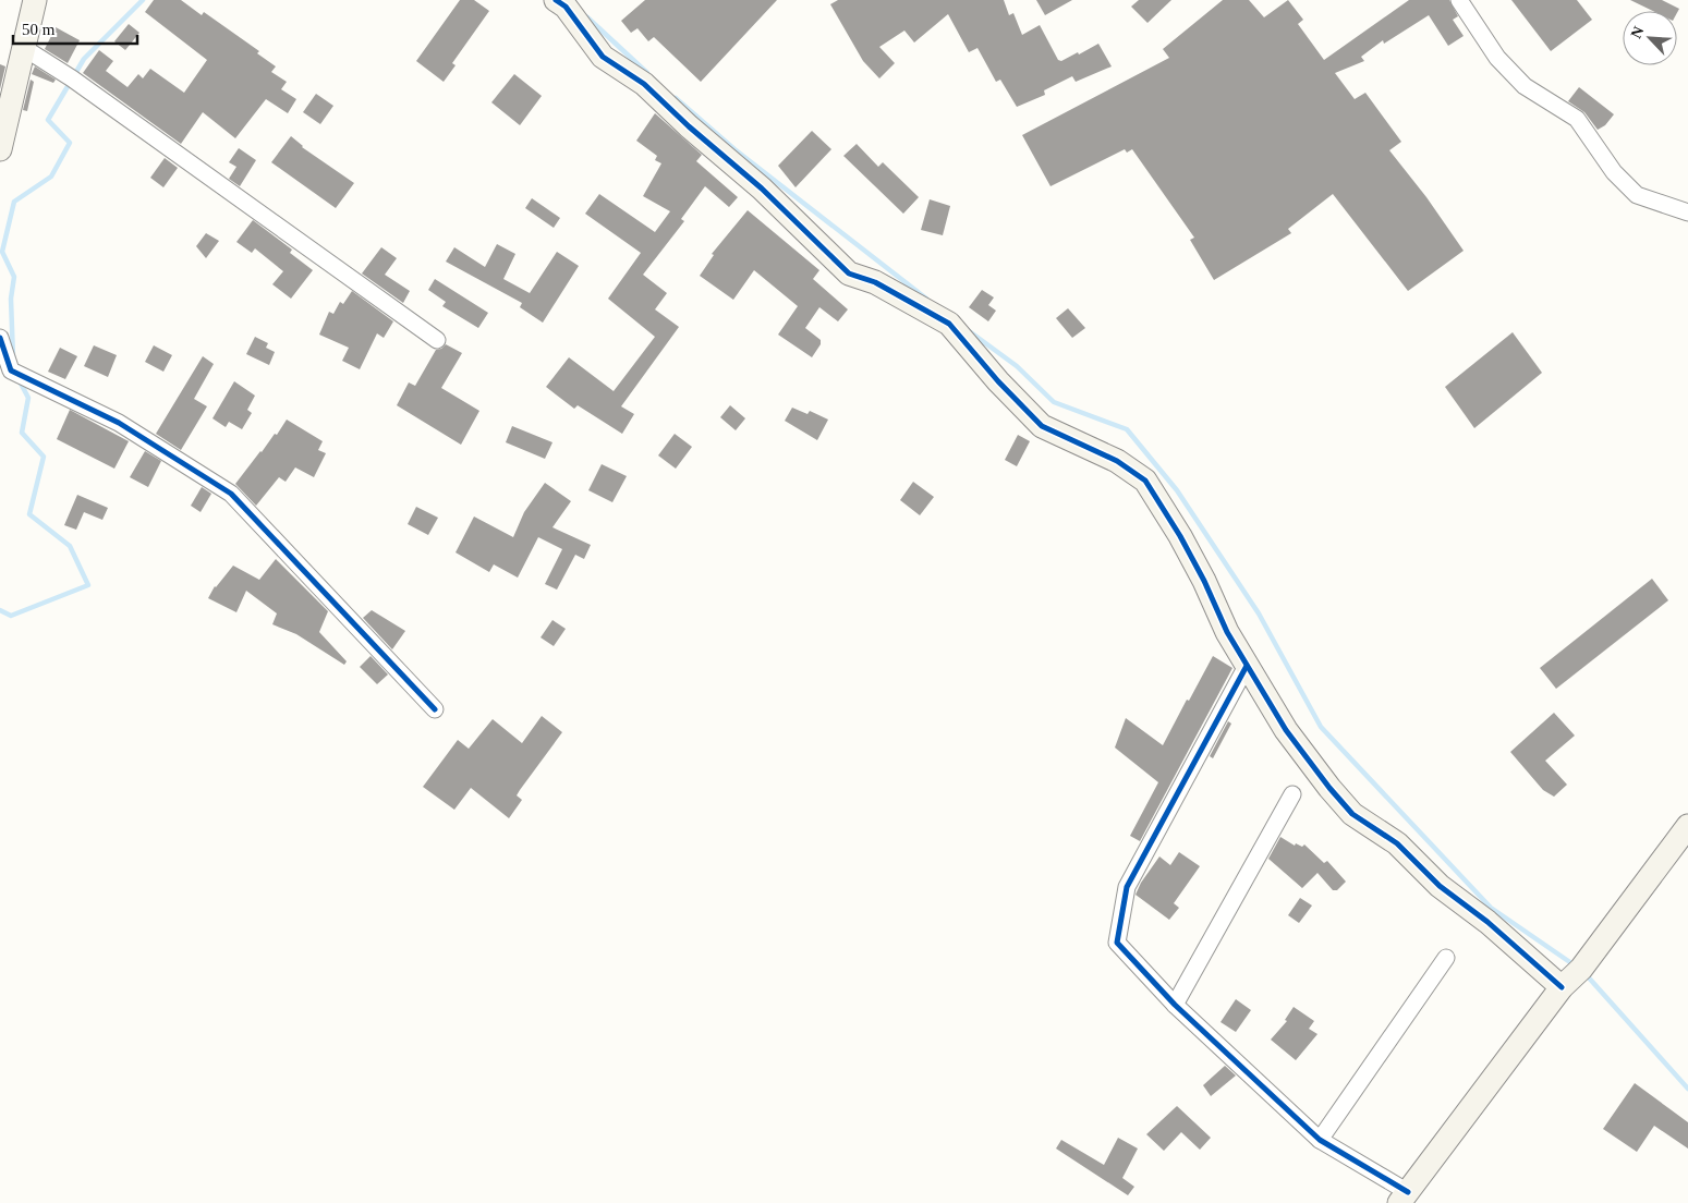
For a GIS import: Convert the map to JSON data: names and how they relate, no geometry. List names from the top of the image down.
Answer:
{
  "scale_bar": "50 m",
  "north": "top left"
}
